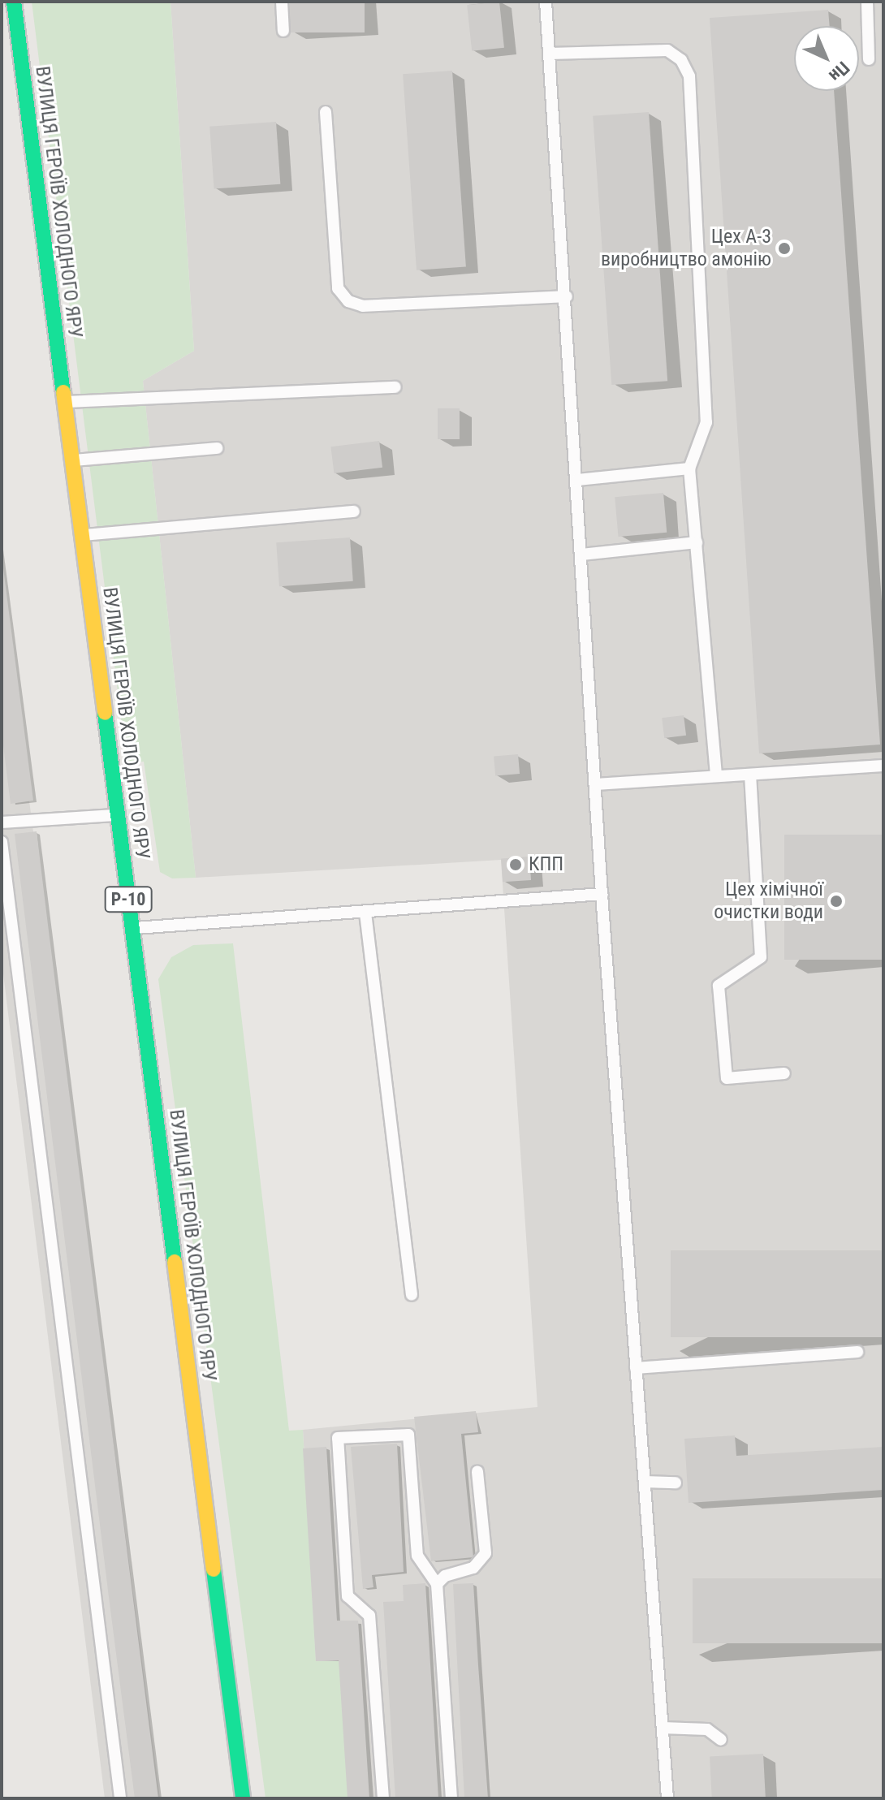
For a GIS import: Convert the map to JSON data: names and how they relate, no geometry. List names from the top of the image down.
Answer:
{
  "streets": {
    "main road": ["ВУЛИЦЯ ГЕРОЇВ ХОЛОДНОГО ЯРУ", "Р-10"]
  },
  "places": ["Цех А-3 виробництво амонію", "КПП", "Цех хімічної очистки води"],
  "north": "bottom right"
}
